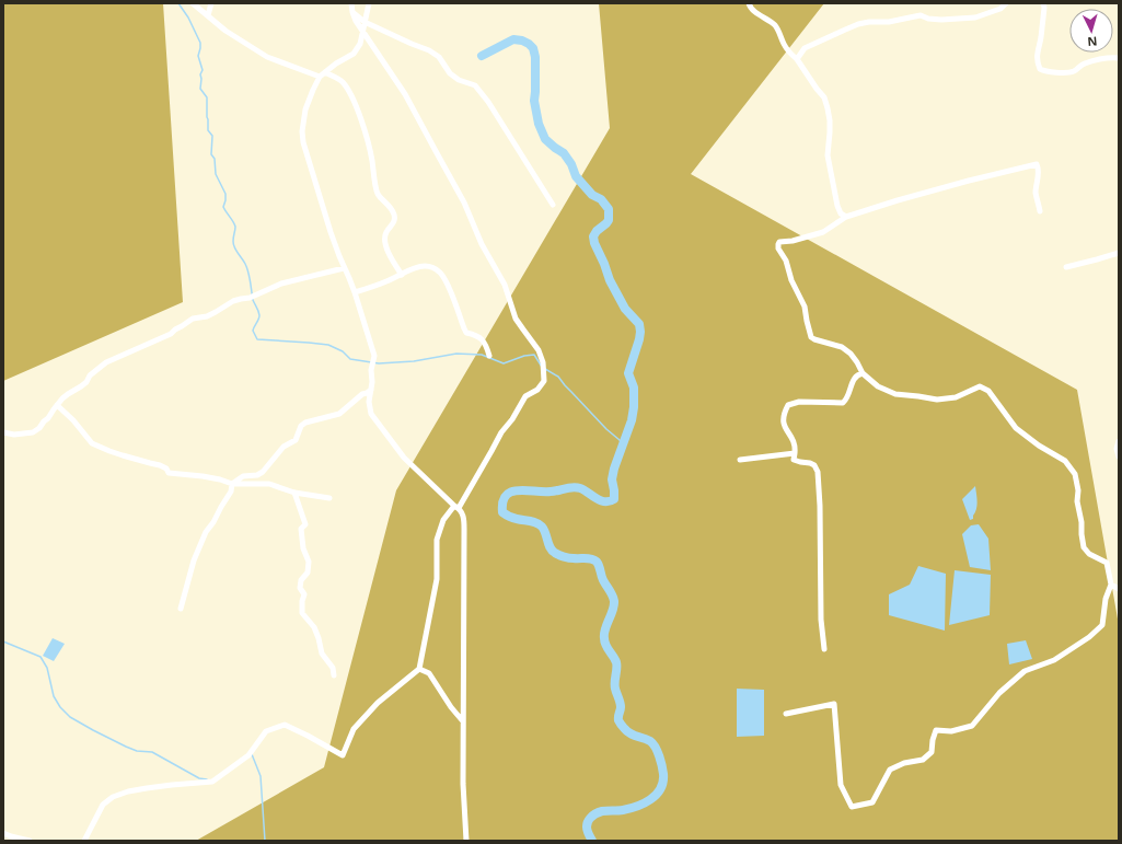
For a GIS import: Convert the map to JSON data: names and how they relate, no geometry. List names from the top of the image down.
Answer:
{
  "north": "bottom"
}
